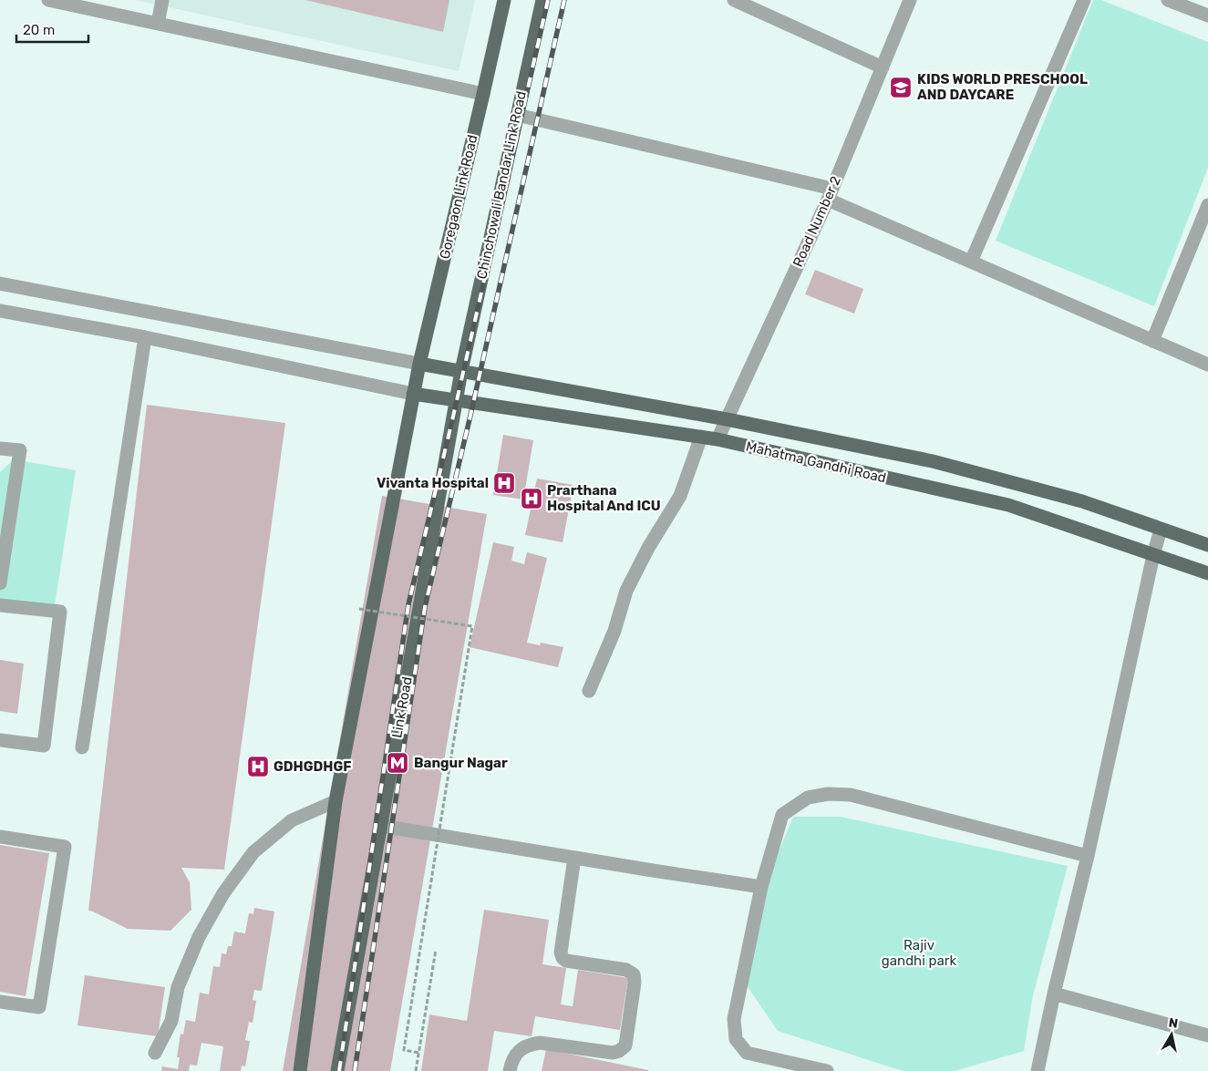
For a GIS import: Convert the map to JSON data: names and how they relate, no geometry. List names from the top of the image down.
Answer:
{
  "streets": {
    "main road": [
      "Chinchowali Bandar Link Road",
      "Goregaon Link Road",
      "Mahatma Gandhi Road",
      "Link Road"
    ],
    "street": ["Road Number 2"]
  },
  "crossings": [
    ["Chinchowali Bandar Link Road", "Mahatma Gandhi Road"],
    ["Chinchowali Bandar Link Road", "Link Road"],
    ["Goregaon Link Road", "Mahatma Gandhi Road"],
    ["Road Number 2", "Mahatma Gandhi Road"],
    ["Mahatma Gandhi Road", "Link Road"]
  ],
  "parks": ["Rajiv gandhi park"],
  "places": {
    "school or university": ["KIDS WORLD PRESCHOOL AND DAYCARE"],
    "hospital": ["Vivanta Hospital", "Prarthana Hospital And ICU", "GDHGDHGF"],
    "metro station": ["Bangur Nagar"]
  },
  "scale_bar": "20 m",
  "north": "top"
}
